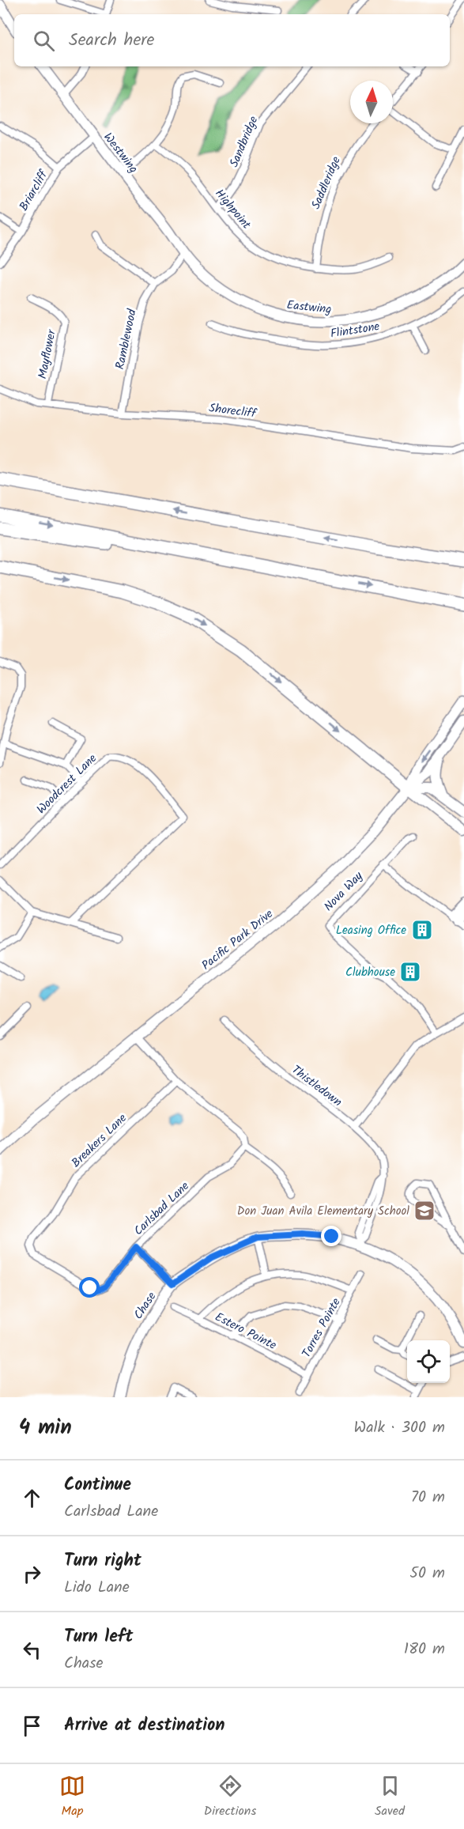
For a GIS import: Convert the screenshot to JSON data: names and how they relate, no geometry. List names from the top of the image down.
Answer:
{
  "streets": {
    "street": [
      "Sandbridge",
      "Westwing",
      "Saddleridge",
      "Briarcliff",
      "Highpoint",
      "Eastwing",
      "Flintstone",
      "Ramblewood",
      "Mayflower",
      "Shorecliff",
      "Woodcrest Lane",
      "Nova Way",
      "Pacific Park Drive",
      "Thistledown",
      "Breakers Lane",
      "Carlsbad Lane",
      "Chase",
      "Torres Pointe",
      "Estero Pointe"
    ]
  },
  "crossings": [
    ["Sandbridge", "Highpoint"],
    ["Westwing", "Briarcliff"],
    ["Westwing", "Eastwing"],
    ["Westwing", "Ramblewood"],
    ["Saddleridge", "Highpoint"],
    ["Eastwing", "Ramblewood"],
    ["Ramblewood", "Shorecliff"],
    ["Mayflower", "Shorecliff"],
    ["Thistledown", "Chase"],
    ["Breakers Lane", "Carlsbad Lane"],
    ["Torres Pointe", "Estero Pointe"]
  ],
  "places": {
    "building": ["Leasing Office", "Clubhouse"],
    "school or university": ["Don Juan Avila Elementary School"]
  },
  "north": "top",
  "page": {
    "search": "Search here",
    "heading": ["4 min", "Walk · 300 m"],
    "list": [
      ["Continue", "Carlsbad Lane", "70 m"],
      ["Turn right", "Lido Lane", "50 m"],
      ["Turn left", "Chase", "180 m"],
      "Arrive at destination"
    ],
    "nav": ["Map", "Directions", "Saved"]
  }
}
